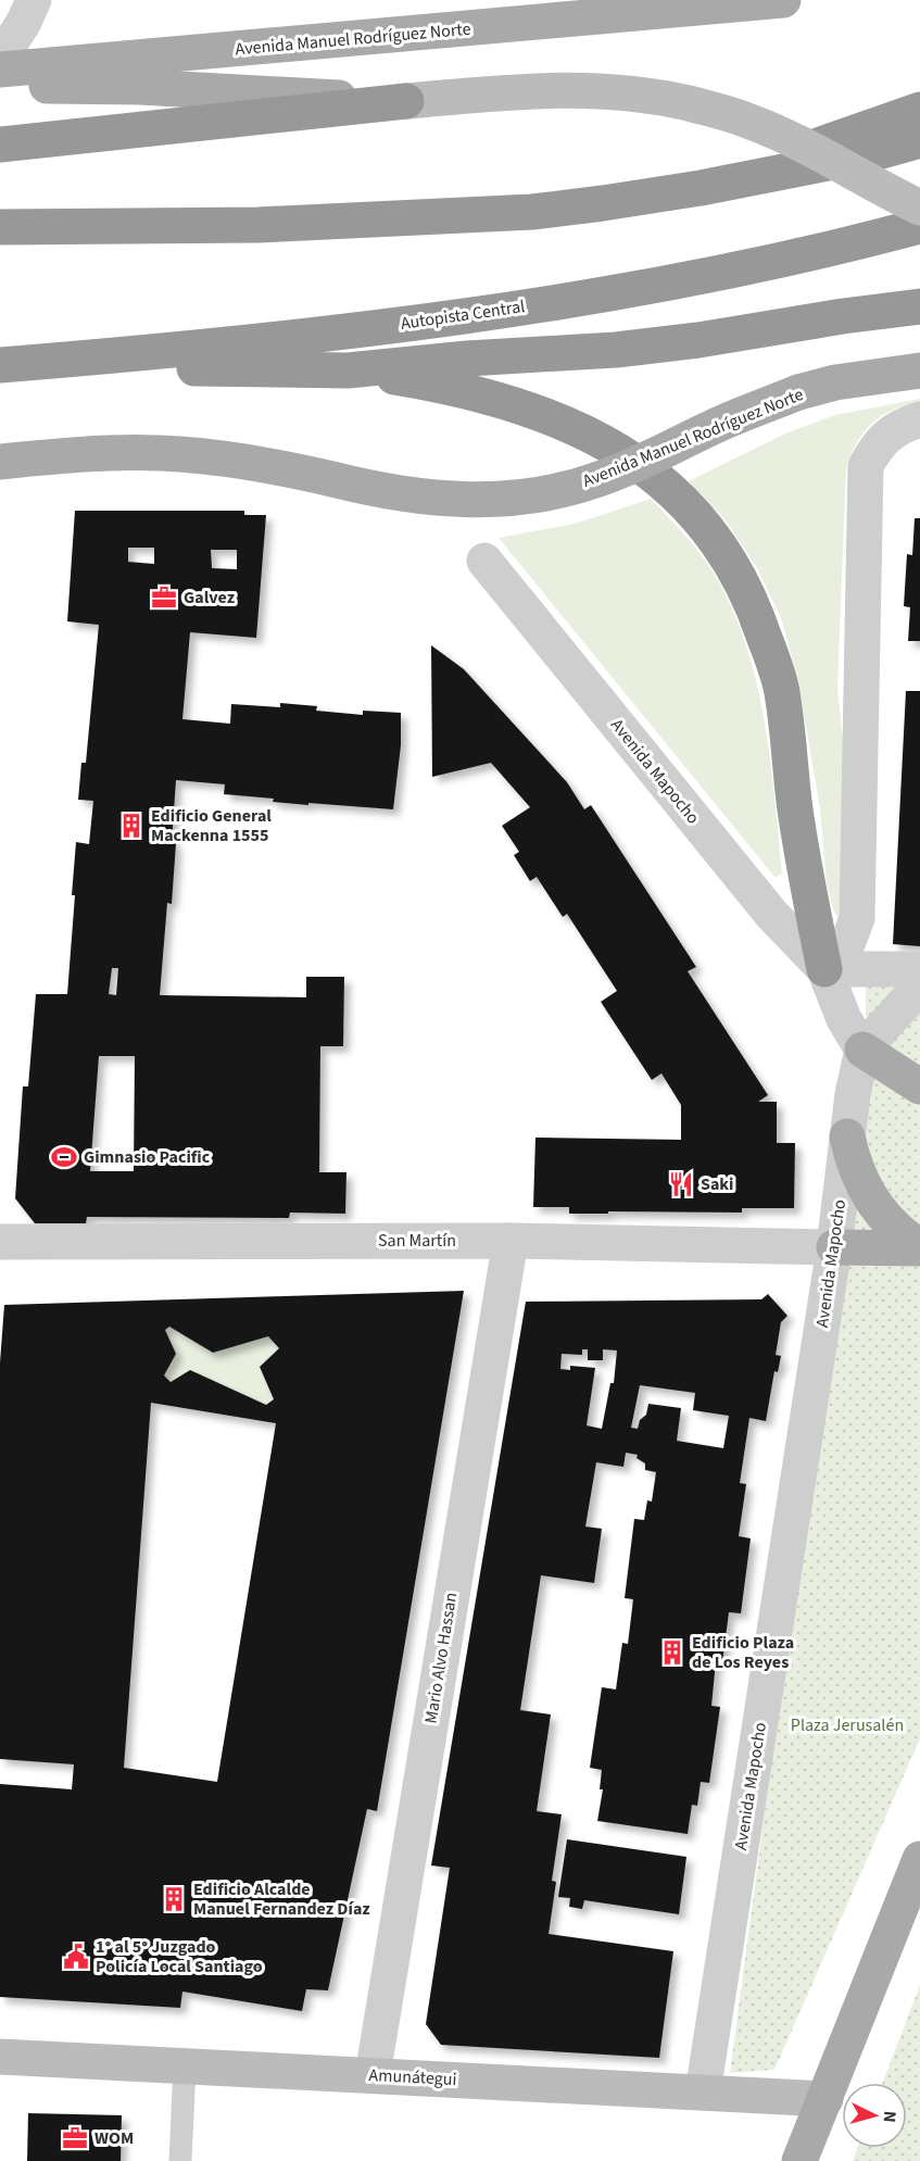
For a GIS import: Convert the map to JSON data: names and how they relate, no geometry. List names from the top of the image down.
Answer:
{
  "streets": {
    "highway": ["Autopista Central"],
    "main road": ["Avenida Manuel Rodríguez Norte", "Amunátegui"],
    "street": ["Avenida Mapocho", "San Martín", "Mario Alvo Hassan"]
  },
  "crossings": [
    ["Avenida Mapocho", "San Martín"],
    ["Avenida Mapocho", "Amunátegui"],
    ["San Martín", "Mario Alvo Hassan"],
    ["Mario Alvo Hassan", "Amunátegui"]
  ],
  "parks": ["Plaza Jerusalén"],
  "places": {
    "office": ["Galvez", "WOM"],
    "building": ["Edificio General Mackenna 1555", "Edificio Plaza de Los Reyes", "Edificio Alcalde Manuel Fernandez Díaz"],
    "sports": ["Gimnasio Pacific"],
    "restaurant": ["Saki"],
    "public building": ["1° al 5° Juzgado Policía Local Santiago"]
  },
  "north": "right"
}
